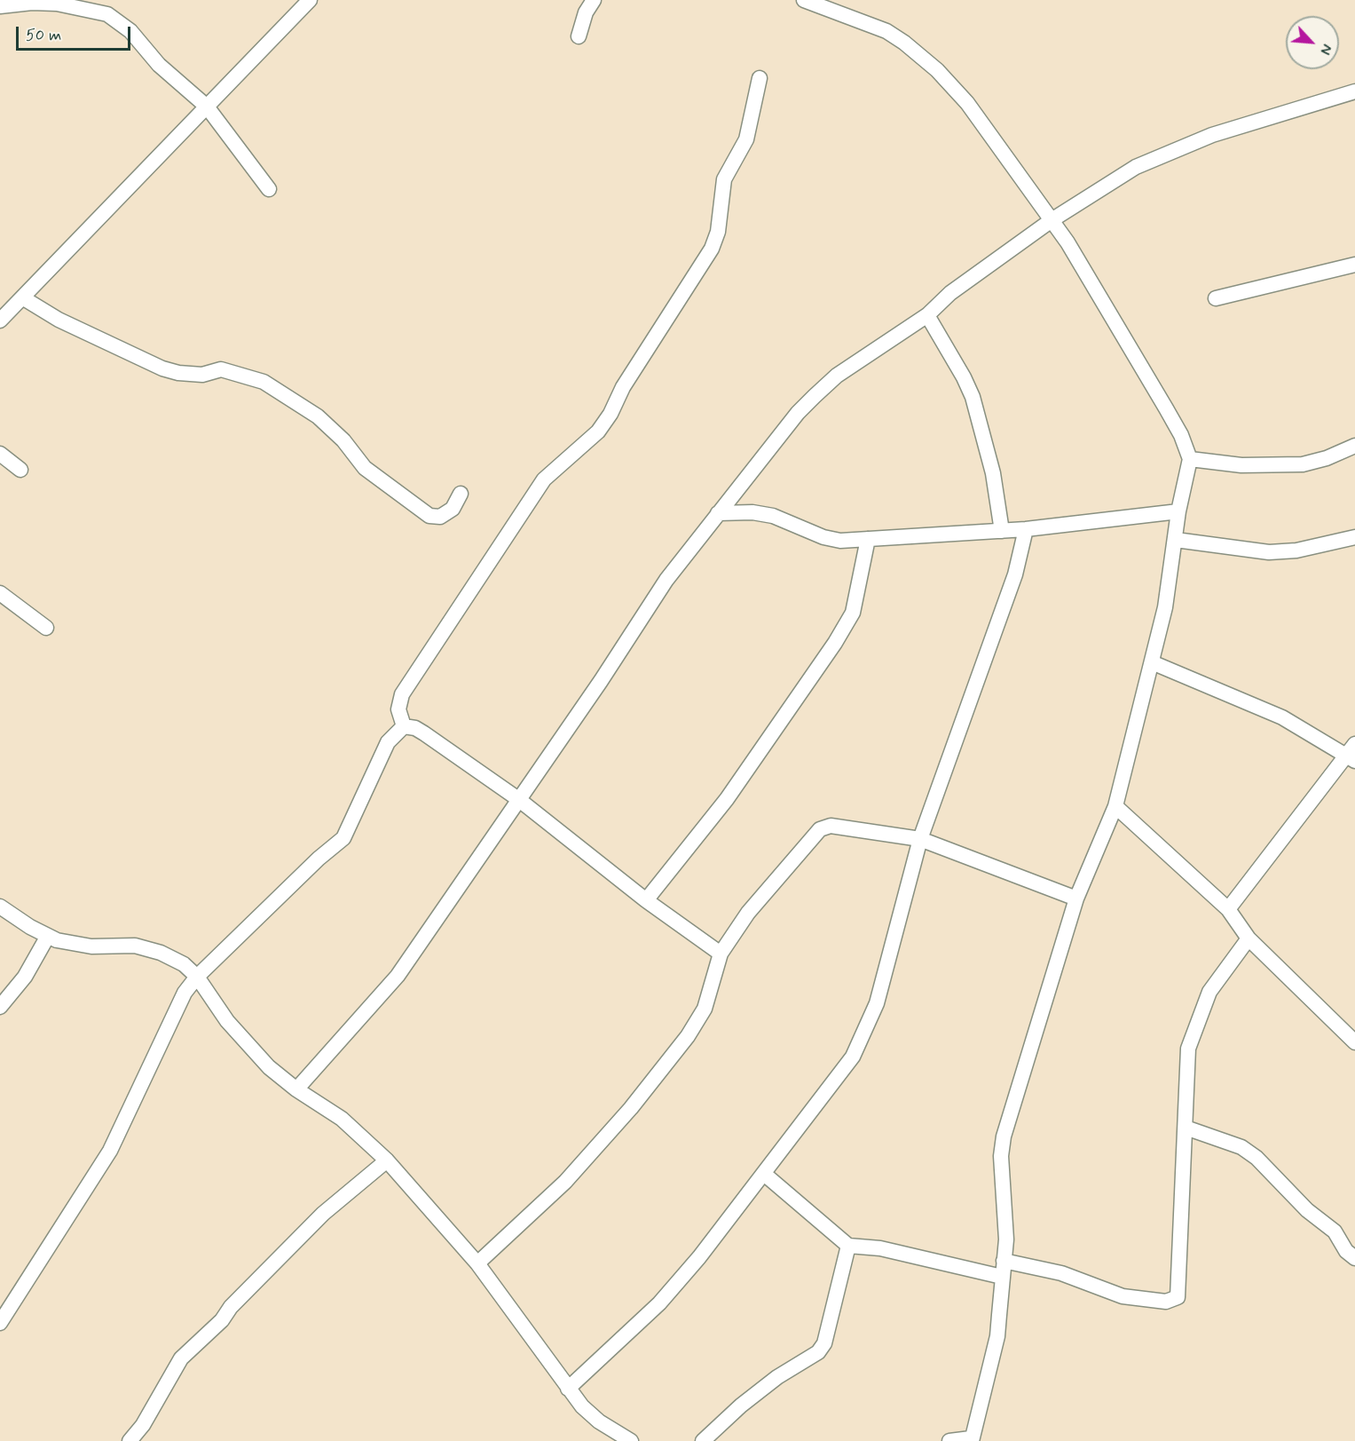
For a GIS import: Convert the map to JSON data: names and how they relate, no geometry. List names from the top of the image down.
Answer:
{
  "scale_bar": "50 m",
  "north": "bottom right"
}
